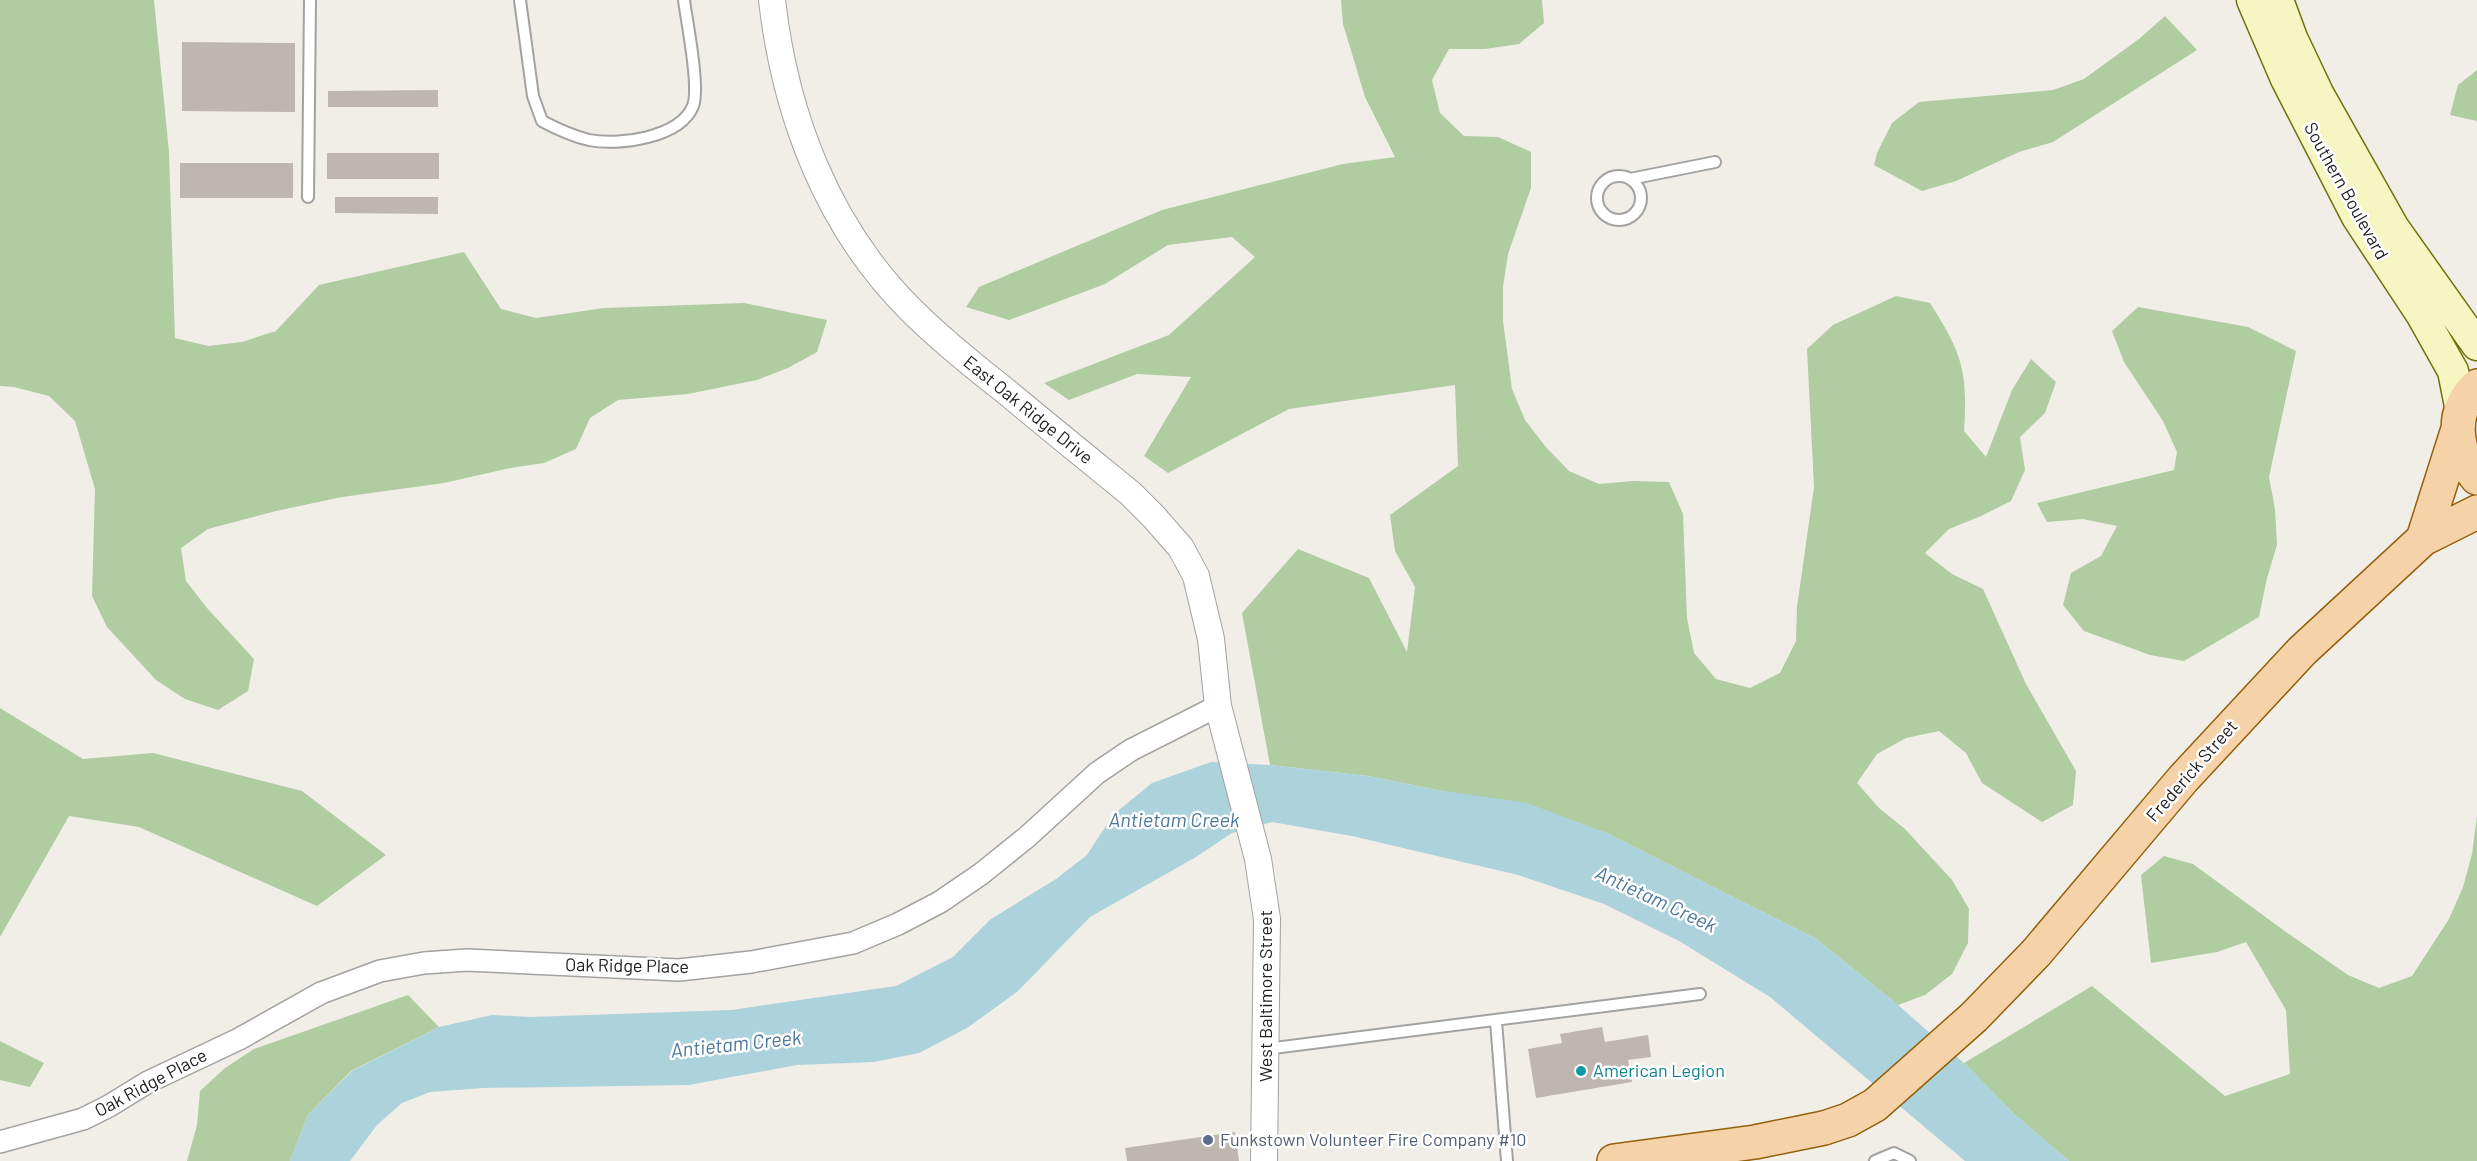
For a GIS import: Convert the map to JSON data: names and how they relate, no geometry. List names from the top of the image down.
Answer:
{
  "streets": {
    "main road": ["Southern Boulevard", "Frederick Street"],
    "street": ["East Oak Ridge Drive", "Oak Ridge Place", "West Baltimore Street"]
  },
  "crossings": [
    ["Southern Boulevard", "Frederick Street"],
    ["East Oak Ridge Drive", "Oak Ridge Place"],
    ["East Oak Ridge Drive", "West Baltimore Street"]
  ],
  "water": ["Antietam Creek"],
  "places": ["American Legion", "Funkstown Volunteer Fire Company #10"]
}
